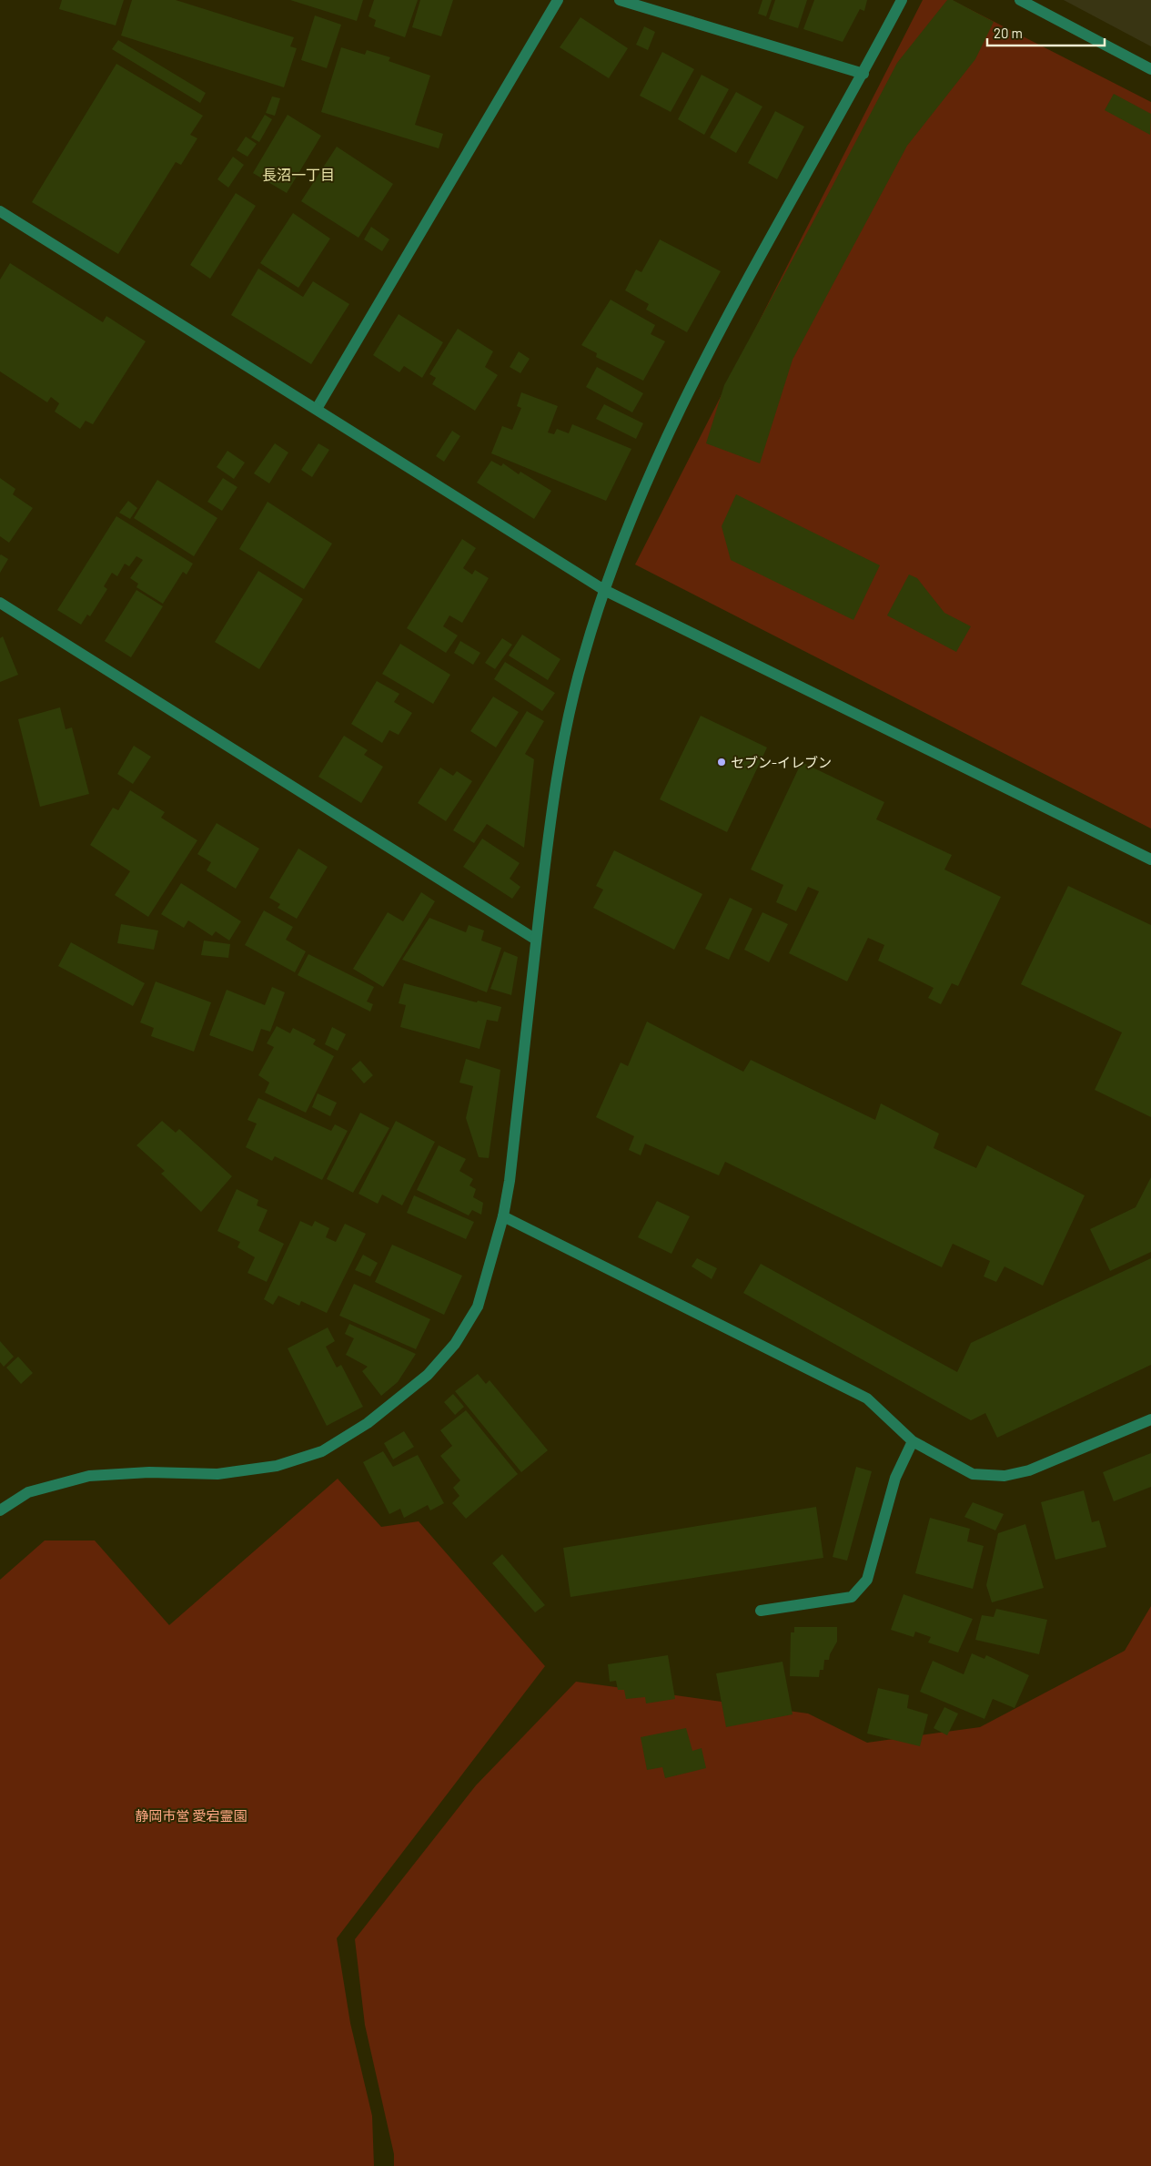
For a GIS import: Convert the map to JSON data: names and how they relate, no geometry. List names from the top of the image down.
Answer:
{
  "districts": ["長沼一丁目"],
  "parks": ["静岡市営 愛宕霊園"],
  "places": ["セブン-イレブン"],
  "scale_bar": "20 m"
}
